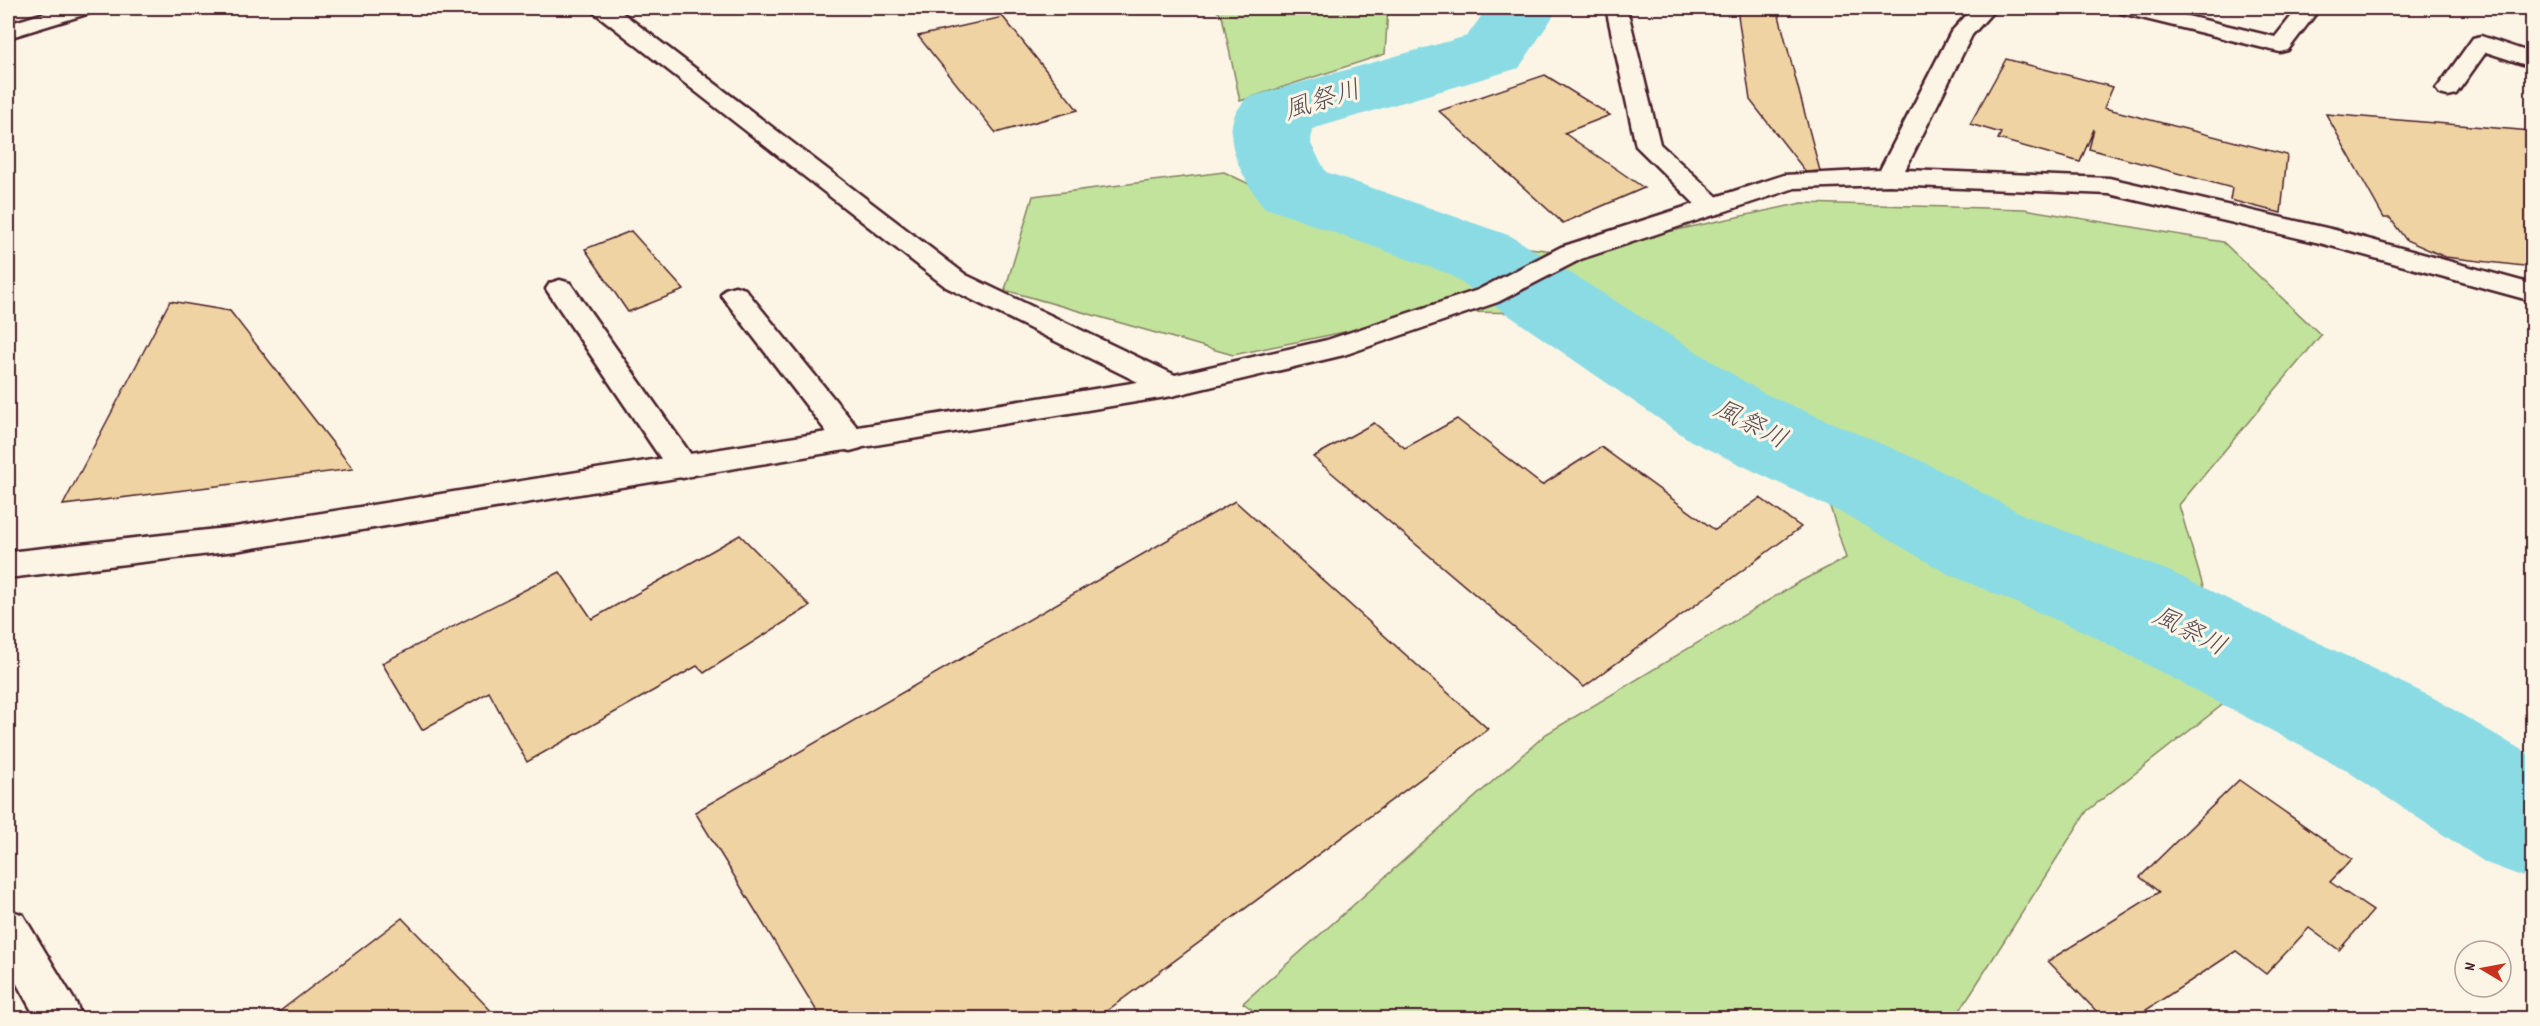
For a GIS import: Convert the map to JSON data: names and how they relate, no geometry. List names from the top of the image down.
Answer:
{
  "water": ["風祭川"],
  "north": "left"
}
